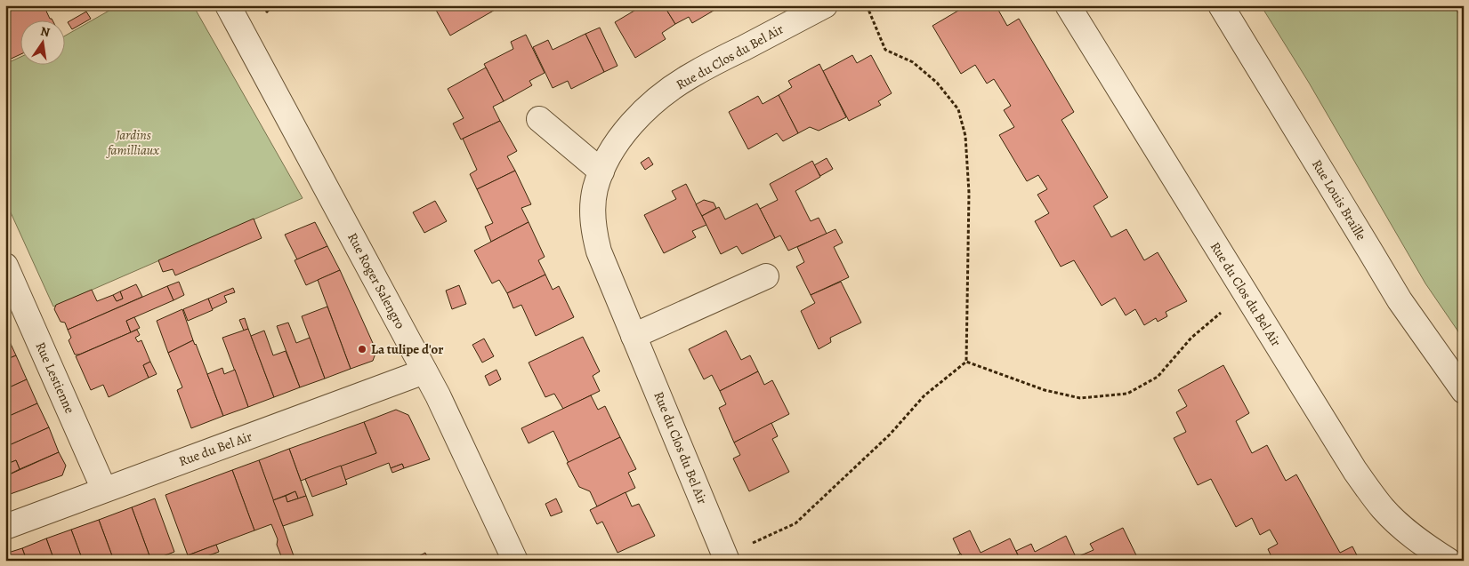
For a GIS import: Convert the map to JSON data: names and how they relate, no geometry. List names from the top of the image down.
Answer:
{
  "streets": {
    "street": [
      "Rue du Clos du Bel Air",
      "Rue Louis Braille",
      "Rue Roger Salengro",
      "Rue Lestienne",
      "Rue du Bel Air"
    ]
  },
  "crossings": [
    ["Rue Roger Salengro", "Rue du Bel Air"],
    ["Rue Lestienne", "Rue du Bel Air"]
  ],
  "parks": ["Jardins familliaux"],
  "places": ["La tulipe d'or"],
  "north": "top"
}
